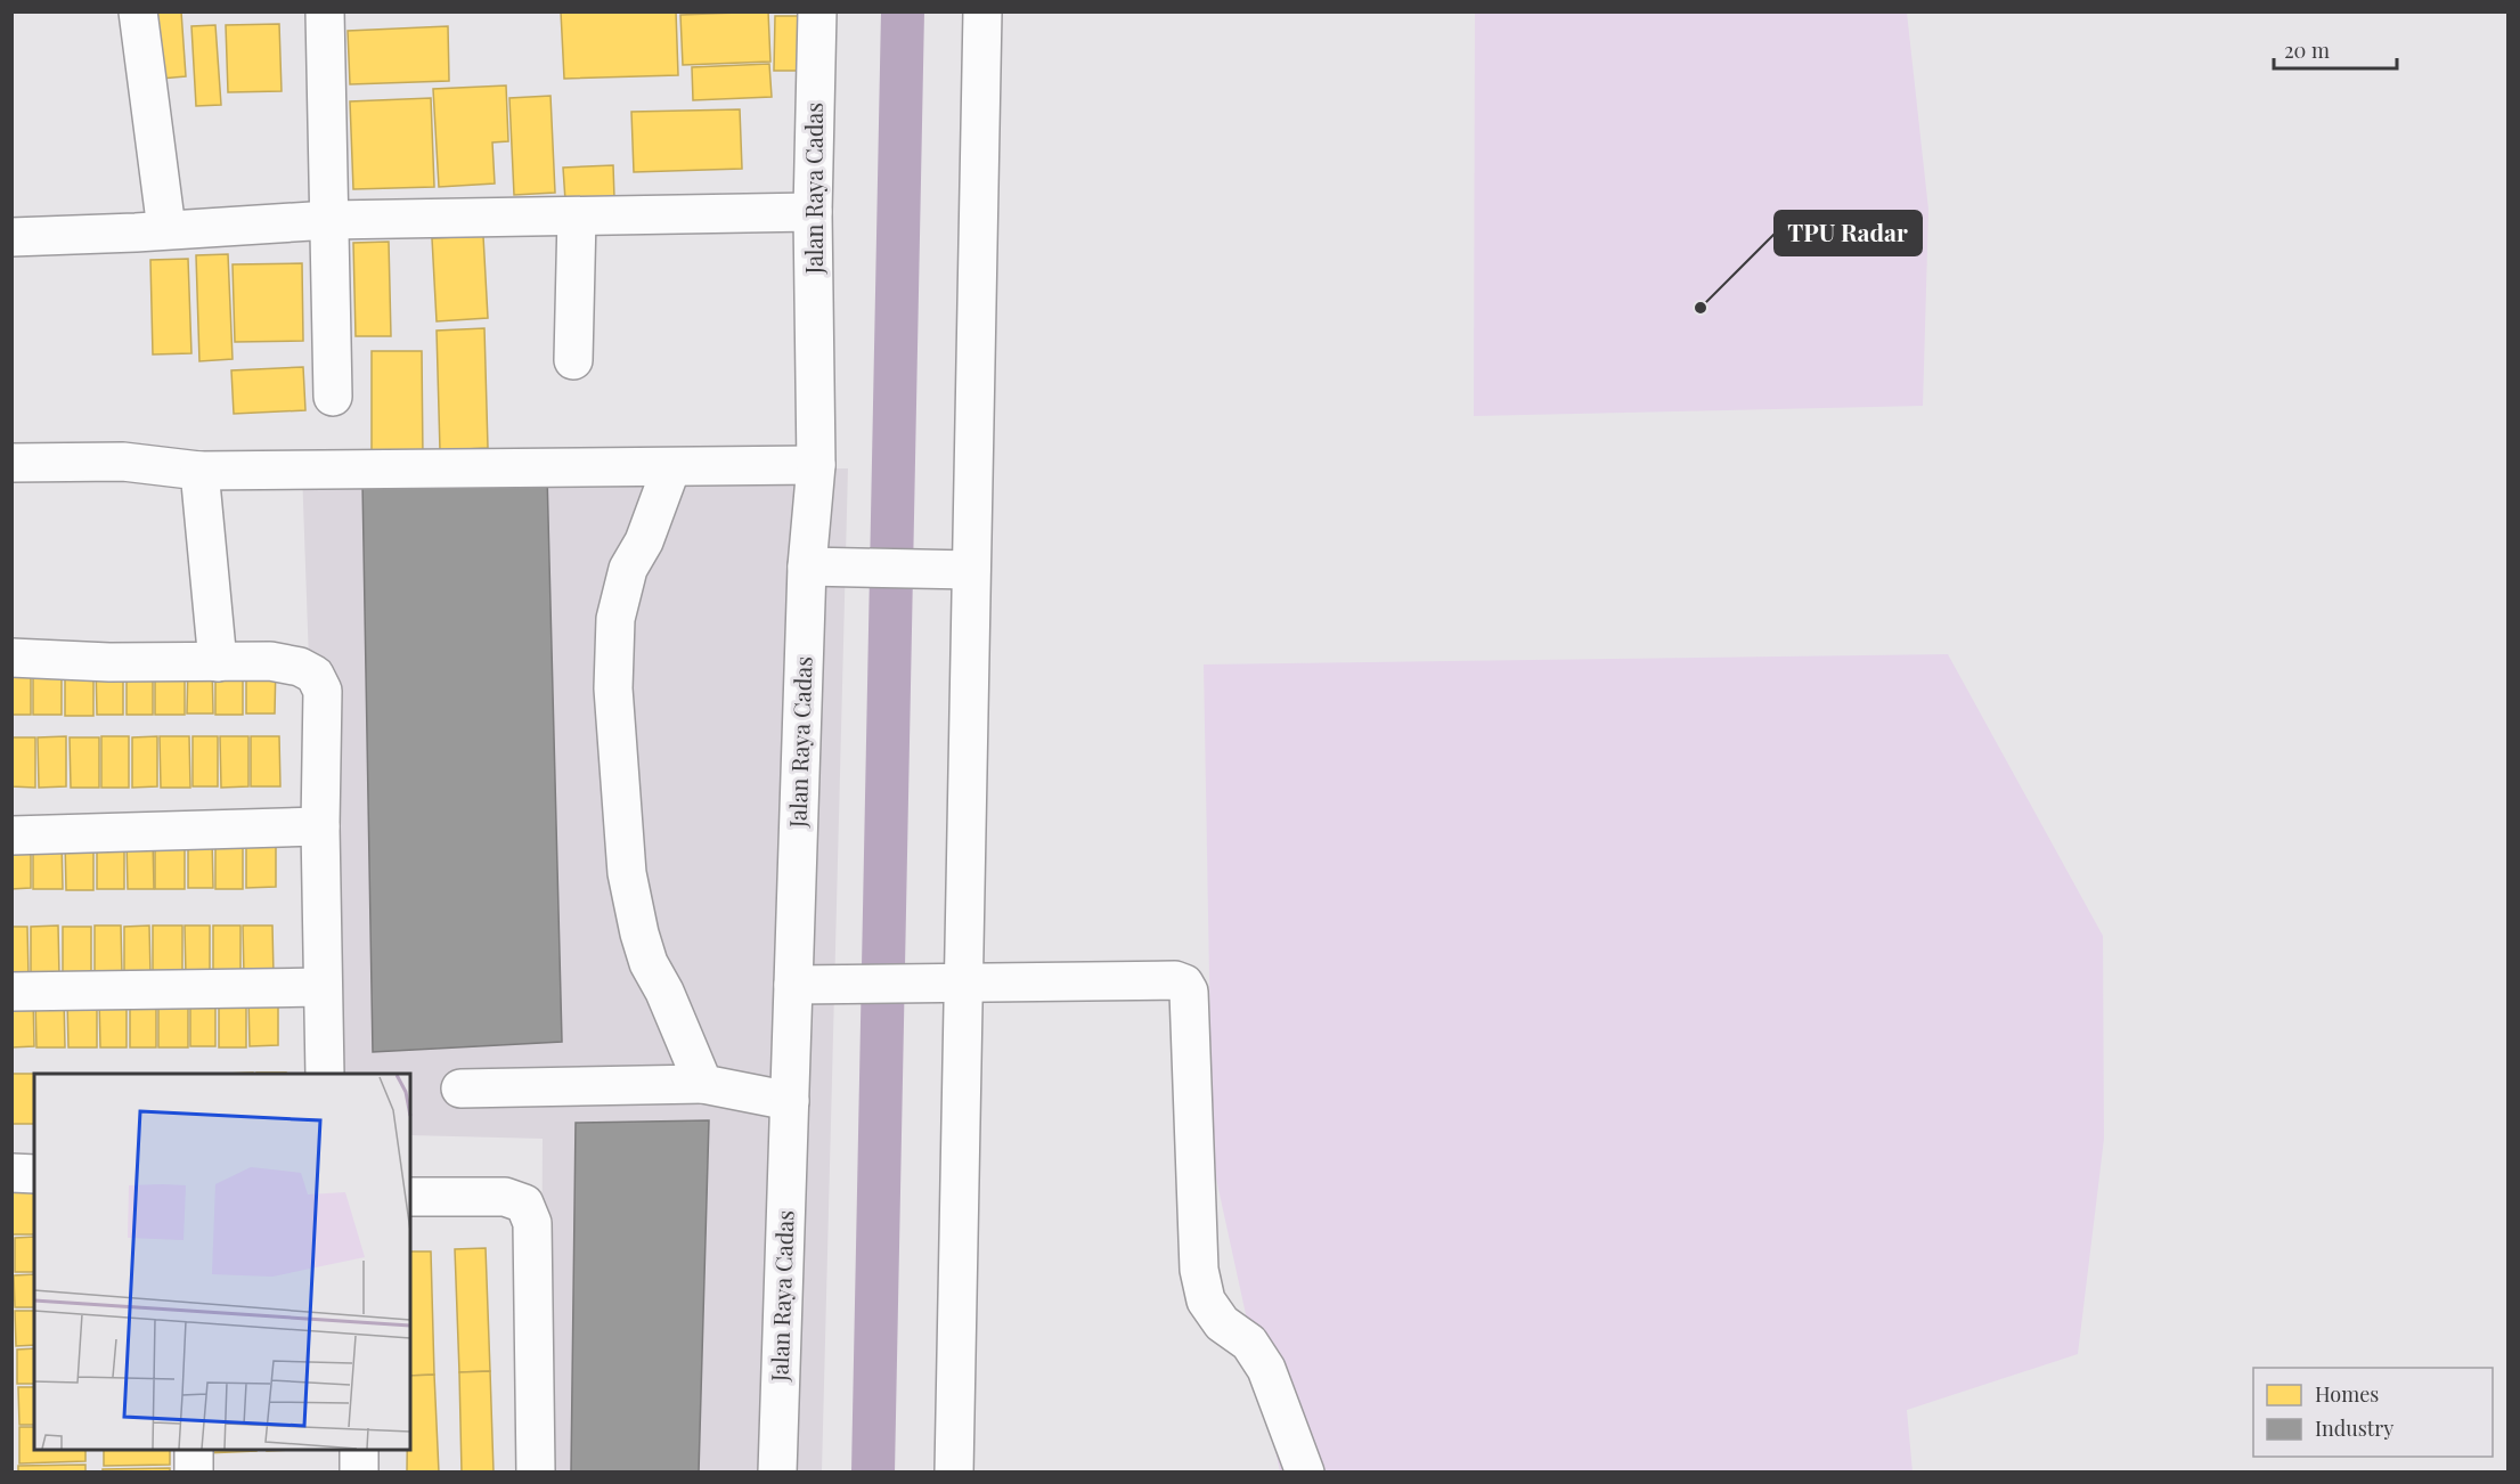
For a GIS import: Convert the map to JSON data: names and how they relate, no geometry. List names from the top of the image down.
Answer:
{
  "streets": {
    "street": ["Jalan Raya Cadas"]
  },
  "places": ["TPU Radar"],
  "legend": ["Homes", "Industry"],
  "scale_bar": "20 m"
}
